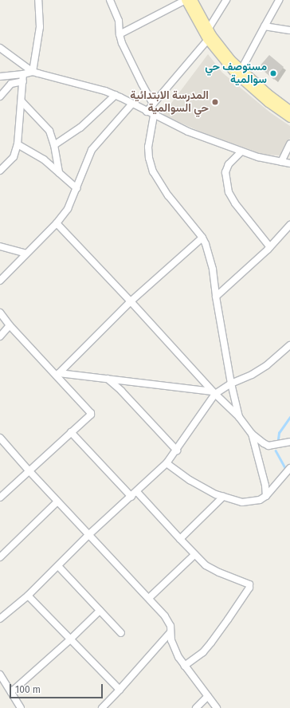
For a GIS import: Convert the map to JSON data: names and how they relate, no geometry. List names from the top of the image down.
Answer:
{
  "places": ["مستوصف حي سوالمية", "المدرسة الابتدائية حي السوالمية"],
  "scale_bar": "100 m"
}
